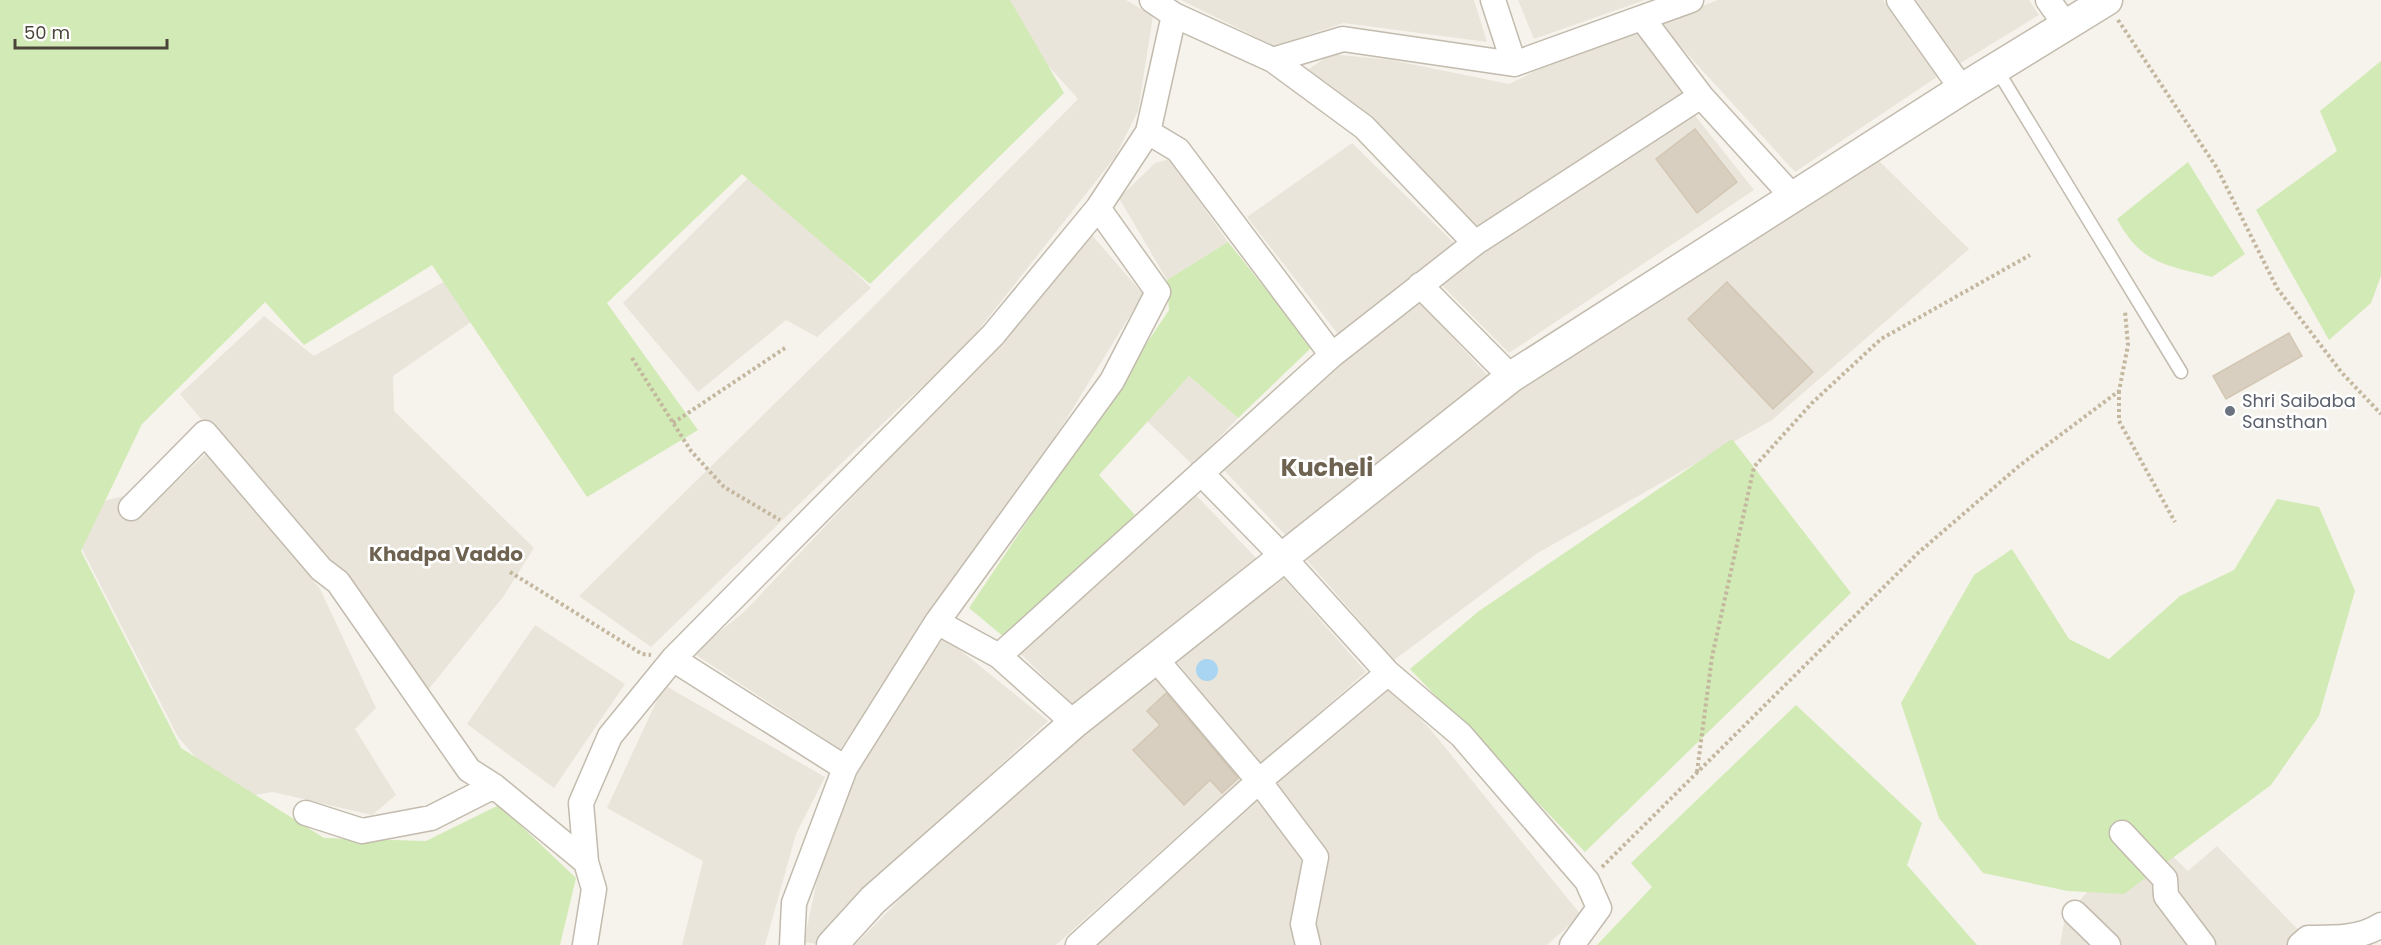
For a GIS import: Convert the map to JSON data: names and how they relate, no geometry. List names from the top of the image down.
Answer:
{
  "districts": ["Kucheli", "Khadpa Vaddo"],
  "places": ["Shri Saibaba Sansthan"],
  "scale_bar": "50 m"
}
